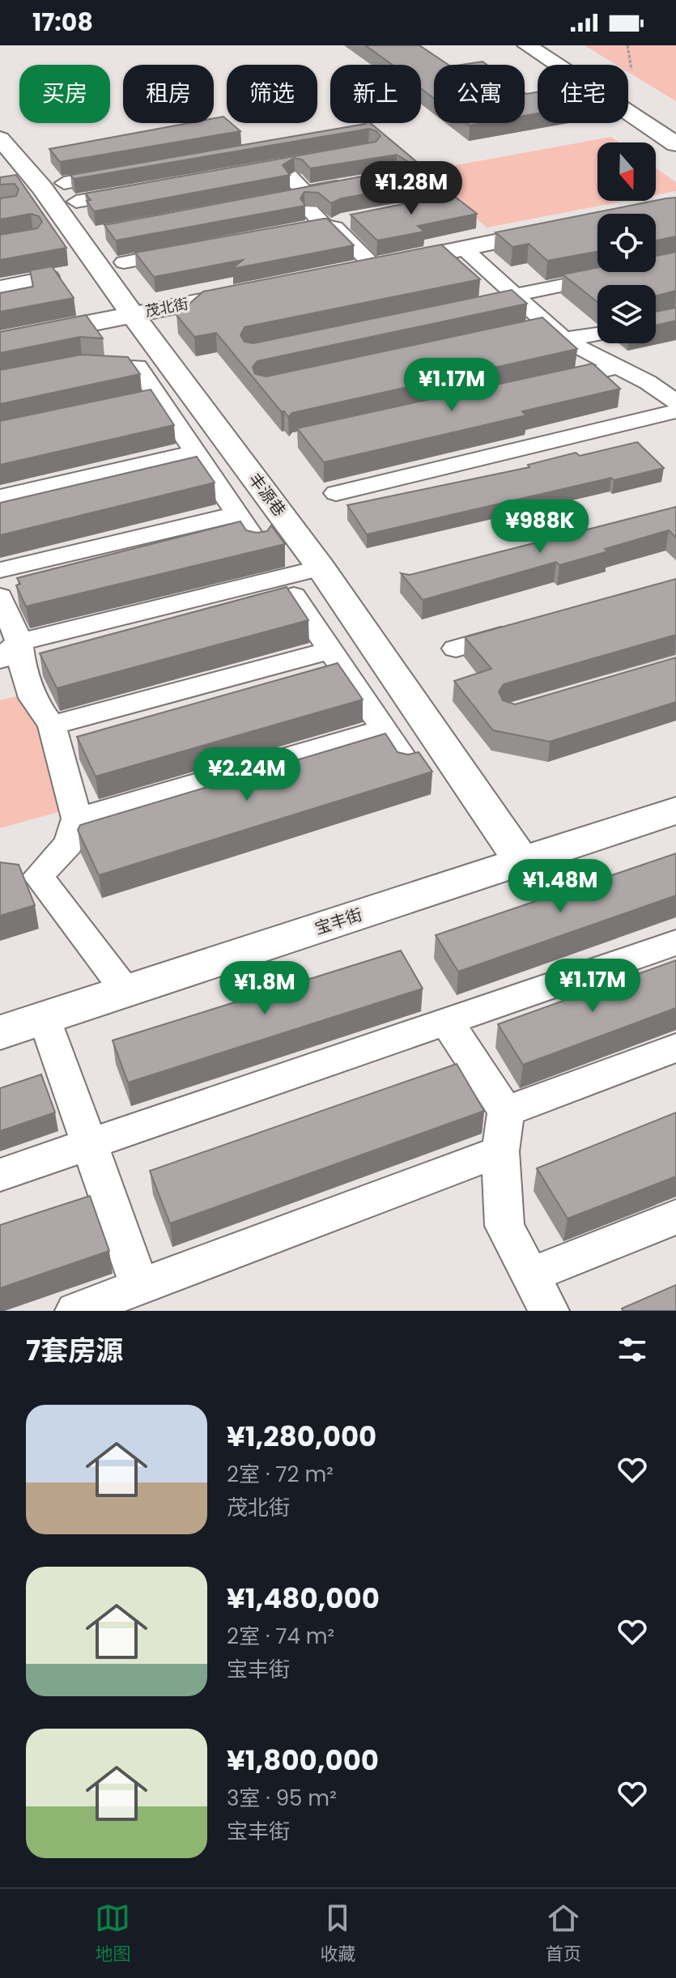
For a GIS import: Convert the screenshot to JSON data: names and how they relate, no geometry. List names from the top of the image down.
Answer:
{
  "streets": {
    "street": ["茂北街", "丰源巷", "宝丰街"]
  },
  "crossings": [
    ["茂北街", "丰源巷"],
    ["丰源巷", "宝丰街"]
  ],
  "north": "bottom",
  "page": {
    "status": "17:08",
    "chip": [
      "买房",
      "租房",
      "筛选",
      "新上",
      "公寓",
      "住宅"
    ],
    "price": [
      "¥1.28M",
      "¥1.17M",
      "¥988K",
      "¥2.24M",
      "¥1.48M",
      "¥1.17M",
      "¥1.8M"
    ],
    "heading": "7套房源",
    "list": [
      {
        "name": "¥1,280,000",
        "note": "2室 · 72 m² · 茂北街"
      },
      {
        "name": "¥1,480,000",
        "note": "2室 · 74 m² · 宝丰街"
      },
      {
        "name": "¥1,800,000",
        "note": "3室 · 95 m² · 宝丰街"
      }
    ],
    "tabs": ["地图", "收藏", "首页"]
  }
}
